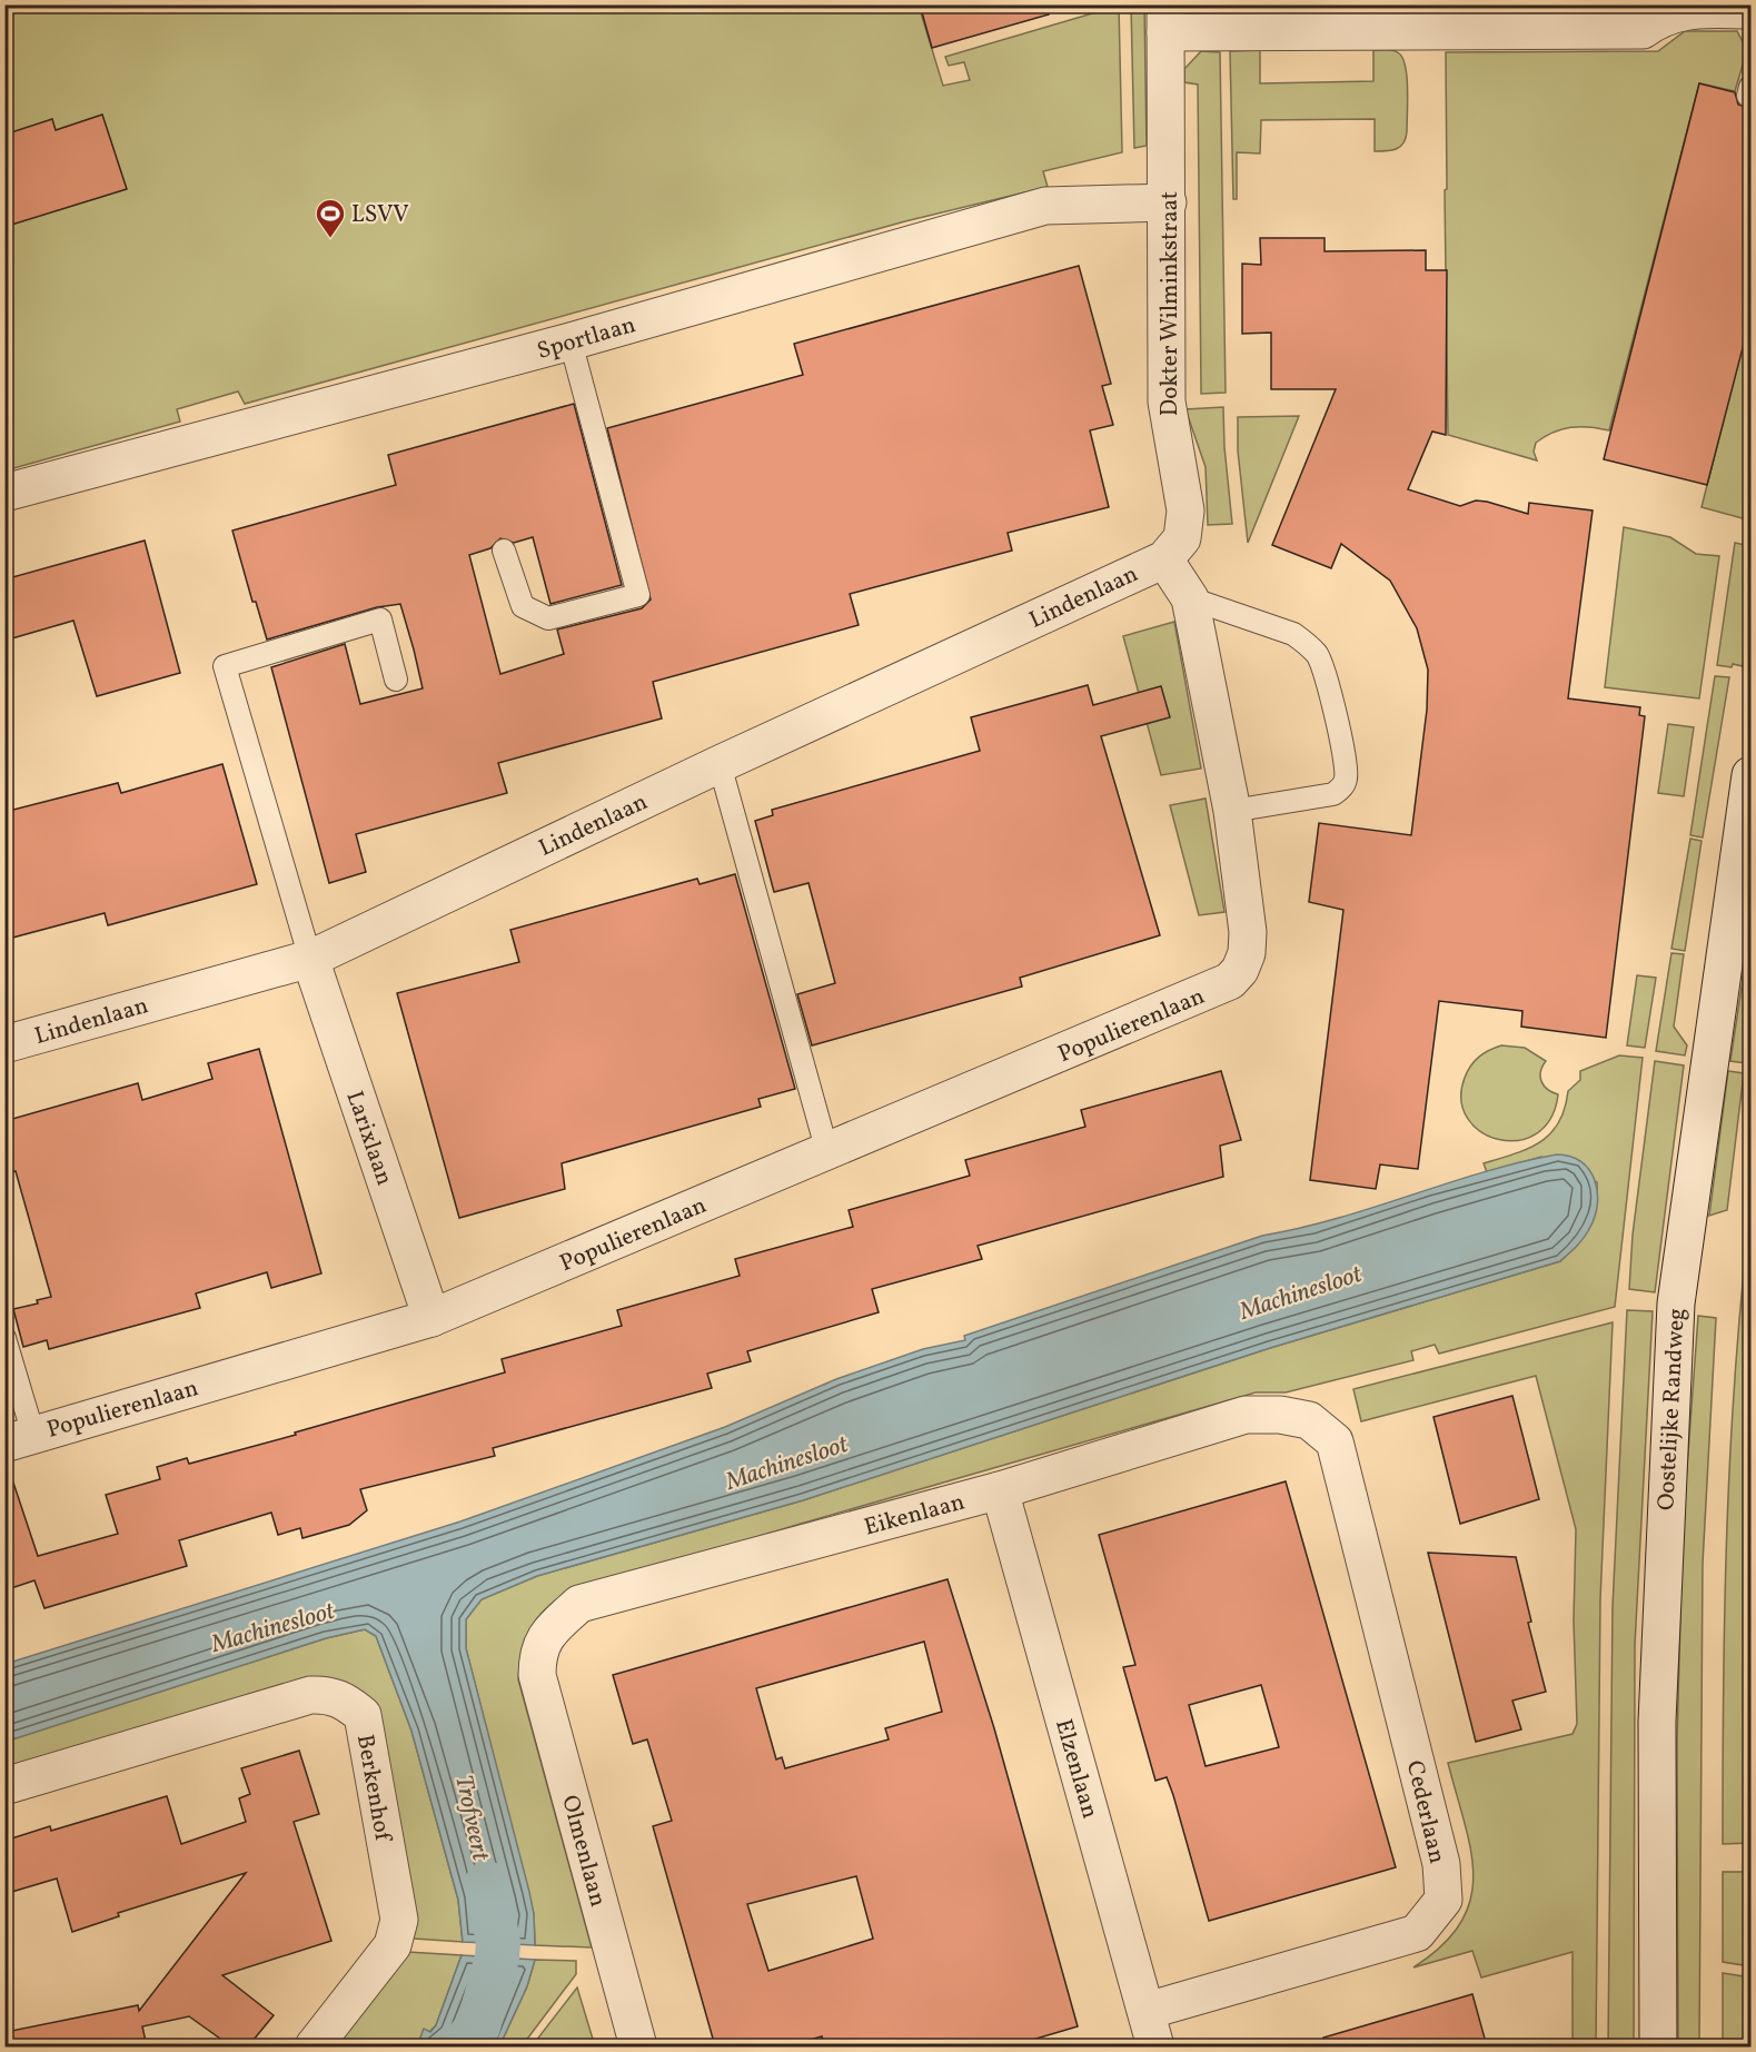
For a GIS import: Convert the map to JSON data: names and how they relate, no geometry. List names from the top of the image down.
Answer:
{
  "streets": {
    "street": [
      "Dokter Wilminkstraat",
      "Sportlaan",
      "Lindenlaan",
      "Populierenlaan",
      "Larixlaan",
      "Oostelijke Randweg",
      "Eikenlaan",
      "Elzenlaan",
      "Berkenhof",
      "Cederlaan",
      "Olmenlaan"
    ]
  },
  "crossings": [
    ["Dokter Wilminkstraat", "Sportlaan"],
    ["Dokter Wilminkstraat", "Lindenlaan"],
    ["Lindenlaan", "Larixlaan"],
    ["Populierenlaan", "Larixlaan"],
    ["Eikenlaan", "Elzenlaan"],
    ["Eikenlaan", "Cederlaan"],
    ["Eikenlaan", "Olmenlaan"],
    ["Elzenlaan", "Cederlaan"]
  ],
  "water": ["Machinesloot", "Trofveert"],
  "places": {
    "sports": ["LSVV"]
  }
}
